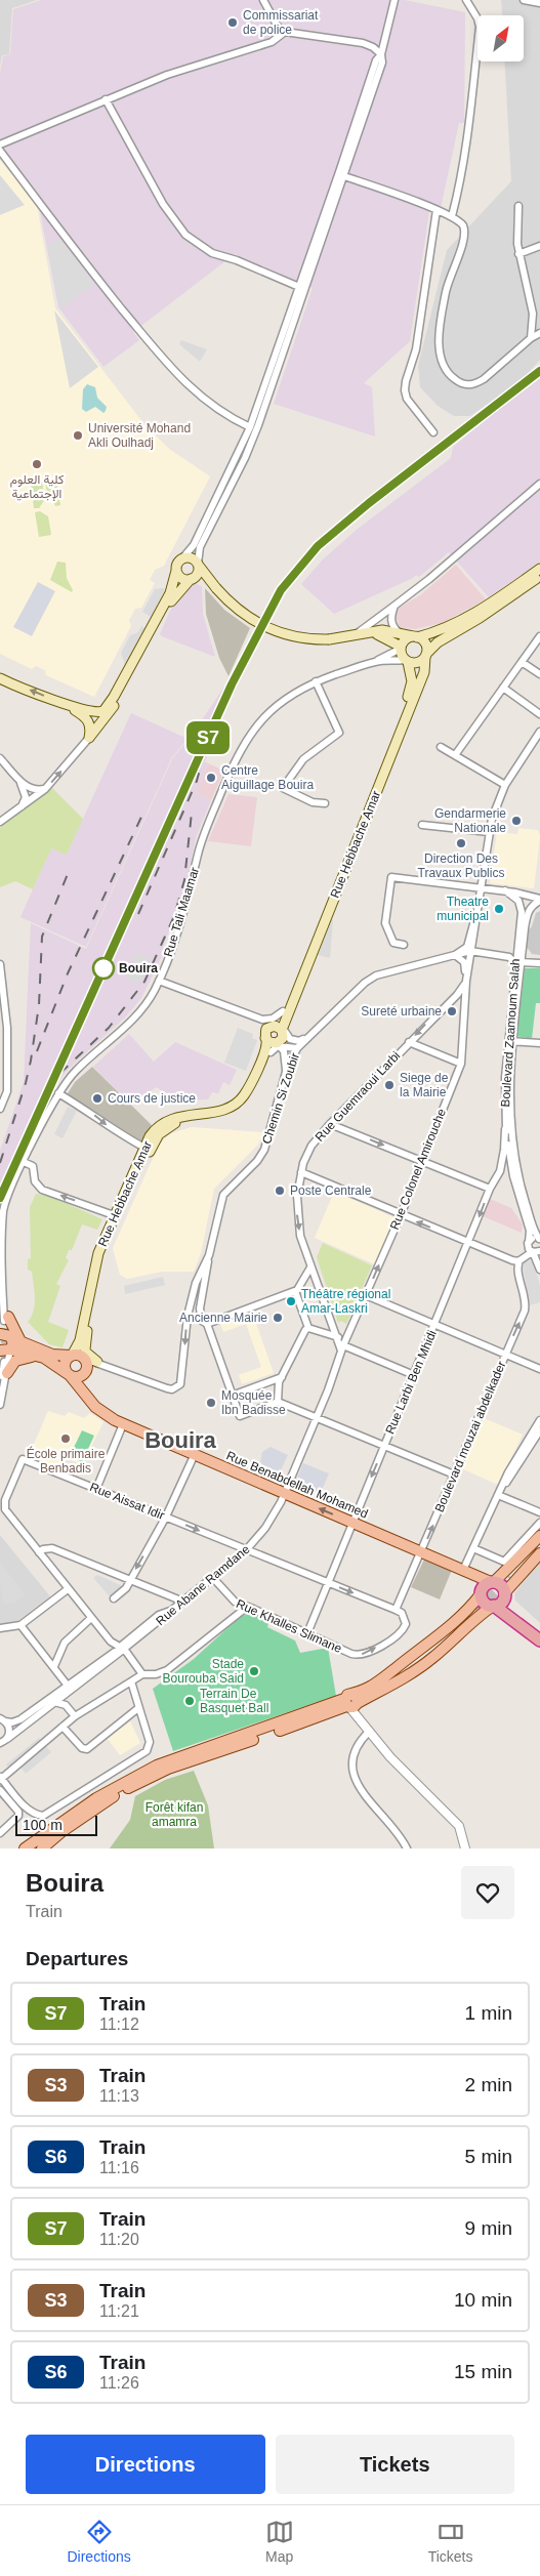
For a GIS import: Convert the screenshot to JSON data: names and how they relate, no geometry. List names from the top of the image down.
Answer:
{
  "streets": {
    "main road": ["Rue Hebbache Amar", "Rue Benabdellah Mohamed"],
    "street": [
      "Rue Tali Maamar",
      "Boulevard Zaamoum Salah",
      "Rue Guemraoui Larbi",
      "Chemin Si Zoubir",
      "Rue Colonel Amirouche",
      "Rue Larbi Ben Mhidi",
      "Boulevard mouzai abdelkader",
      "Rue Aissat Idir",
      "Rue Abane Ramdane",
      "Rue Khalles Slimane"
    ]
  },
  "crossings": [
    ["Rue Hebbache Amar", "Rue Benabdellah Mohamed"],
    ["Boulevard Zaamoum Salah", "Rue Larbi Ben Mhidi"],
    ["Boulevard Zaamoum Salah", "Boulevard mouzai abdelkader"],
    ["Rue Guemraoui Larbi", "Rue Colonel Amirouche"],
    ["Rue Guemraoui Larbi", "Rue Abane Ramdane"],
    ["Rue Colonel Amirouche", "Rue Abane Ramdane"],
    ["Rue Larbi Ben Mhidi", "Rue Benabdellah Mohamed"],
    ["Rue Larbi Ben Mhidi", "Rue Aissat Idir"],
    ["Rue Larbi Ben Mhidi", "Rue Khalles Slimane"],
    ["Boulevard mouzai abdelkader", "Rue Benabdellah Mohamed"],
    ["Boulevard mouzai abdelkader", "Rue Aissat Idir"],
    ["Boulevard mouzai abdelkader", "Rue Khalles Slimane"],
    ["Rue Benabdellah Mohamed", "Rue Abane Ramdane"],
    ["Rue Aissat Idir", "Rue Abane Ramdane"],
    ["Rue Aissat Idir", "Rue Khalles Slimane"],
    ["Rue Abane Ramdane", "Rue Khalles Slimane"]
  ],
  "one_way": ["Rue Guemraoui Larbi"],
  "districts": ["Bouira"],
  "parks": ["Forêt kifan amamra"],
  "places": [
    "Commissariat de police",
    "Université Mohand Akli Oulhadj",
    "كلية العلوم الإجتماعية",
    "Centre Aiguillage Bouira",
    "Gendarmerie Nationale",
    "Direction Des Travaux Publics",
    "Theatre municipal",
    "Bouira",
    "Sureté urbaine",
    "Siege de la Mairie",
    "Cours de justice",
    "Poste Centrale",
    "Théâtre régional Amar-Laskri",
    "Ancienne Mairie",
    "Mosquée Ibn Badisse",
    "École primaire Benbadis",
    "Stade Bourouba Said",
    "Terrain De Basquet Ball"
  ],
  "scale_bar": "100 m",
  "north": "top right",
  "page": {
    "on_map": "S7",
    "scale": "100 m",
    "heading": [
      ["Bouira", "Train"],
      "Departures"
    ],
    "list": [
      {
        "mark": "S7",
        "name": "Train",
        "note": "11:12",
        "value": "1 min"
      },
      {
        "mark": "S3",
        "name": "Train",
        "note": "11:13",
        "value": "2 min"
      },
      {
        "mark": "S6",
        "name": "Train",
        "note": "11:16",
        "value": "5 min"
      },
      {
        "mark": "S7",
        "name": "Train",
        "note": "11:20",
        "value": "9 min"
      },
      {
        "mark": "S3",
        "name": "Train",
        "note": "11:21",
        "value": "10 min"
      },
      {
        "mark": "S6",
        "name": "Train",
        "note": "11:26",
        "value": "15 min"
      }
    ],
    "buttons": ["Directions", "Tickets"],
    "tabs": ["Directions", "Map", "Tickets"]
  }
}
